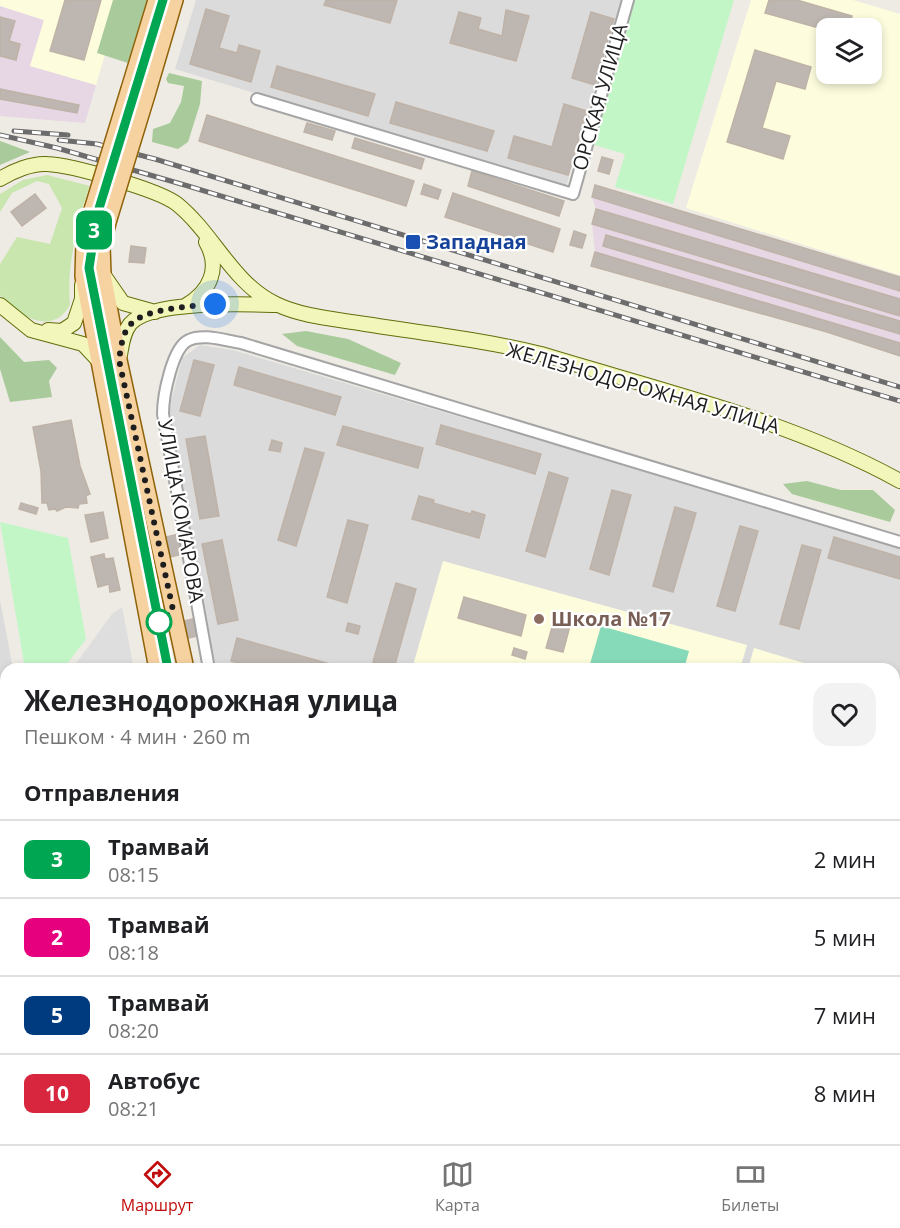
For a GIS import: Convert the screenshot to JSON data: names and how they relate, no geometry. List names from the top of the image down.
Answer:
{
  "streets": {
    "main road": ["ЖЕЛЕЗНОДОРОЖНАЯ УЛИЦА", "УЛИЦА КОМАРОВА"],
    "street": ["ОРСКАЯ УЛИЦА"]
  },
  "places": {
    "transit": ["Западная"],
    "other": ["Школа №17"]
  },
  "lines": ["tram line 3"],
  "page": {
    "on_map": "3",
    "heading": [
      ["Железнодорожная улица", "Пешком · 4 мин · 260 m"],
      "Отправления"
    ],
    "list": [
      {
        "mark": "3",
        "name": "Трамвай",
        "note": "08:15",
        "value": "2 мин"
      },
      {
        "mark": "2",
        "name": "Трамвай",
        "note": "08:18",
        "value": "5 мин"
      },
      {
        "mark": "5",
        "name": "Трамвай",
        "note": "08:20",
        "value": "7 мин"
      },
      {
        "mark": "10",
        "name": "Автобус",
        "note": "08:21",
        "value": "8 мин"
      }
    ],
    "tabs": ["Маршрут", "Карта", "Билеты"]
  }
}
